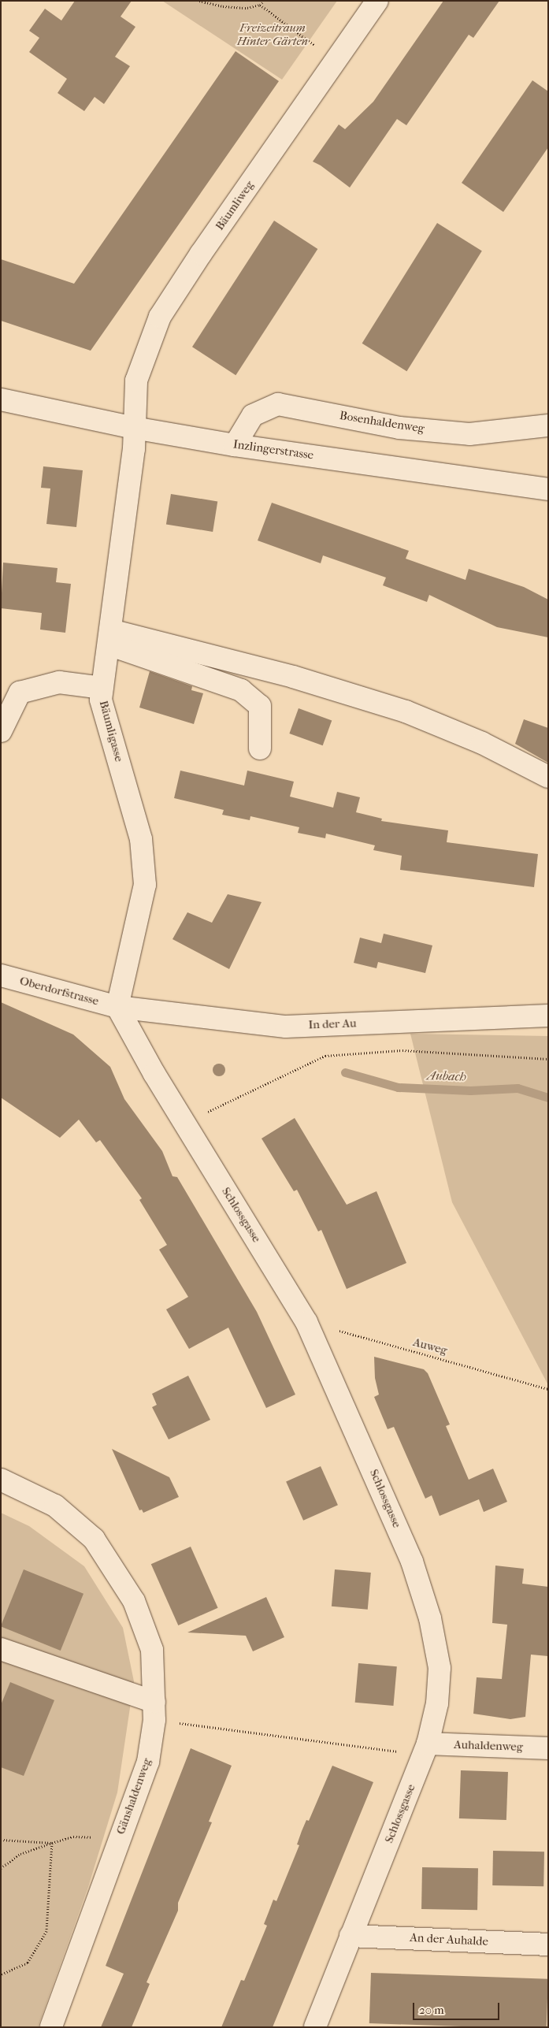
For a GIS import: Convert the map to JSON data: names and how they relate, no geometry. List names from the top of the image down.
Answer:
{
  "streets": {
    "street": [
      "Bäumliweg",
      "Bosenhaldenweg",
      "Inzlingerstrasse",
      "Bäumligasse",
      "Oberdorfstrasse",
      "In der Au",
      "Schlossgasse",
      "Auhaldenweg",
      "Gänshaldenweg",
      "An der Auhalde"
    ],
    "path": ["Auweg"]
  },
  "crossings": [
    ["Bäumliweg", "Inzlingerstrasse"],
    ["Bäumliweg", "Bäumligasse"],
    ["Bosenhaldenweg", "Inzlingerstrasse"],
    ["Inzlingerstrasse", "Bäumligasse"],
    ["Bäumligasse", "Oberdorfstrasse"],
    ["Bäumligasse", "In der Au"],
    ["Bäumligasse", "Schlossgasse"],
    ["Oberdorfstrasse", "In der Au"],
    ["Oberdorfstrasse", "Schlossgasse"],
    ["In der Au", "Schlossgasse"],
    ["Schlossgasse", "Auweg"],
    ["Schlossgasse", "Auhaldenweg"],
    ["Schlossgasse", "An der Auhalde"]
  ],
  "water": ["Aubach"],
  "parks": ["Freizeitraum Hinter Gärten"],
  "scale_bar": "20 m"
}
